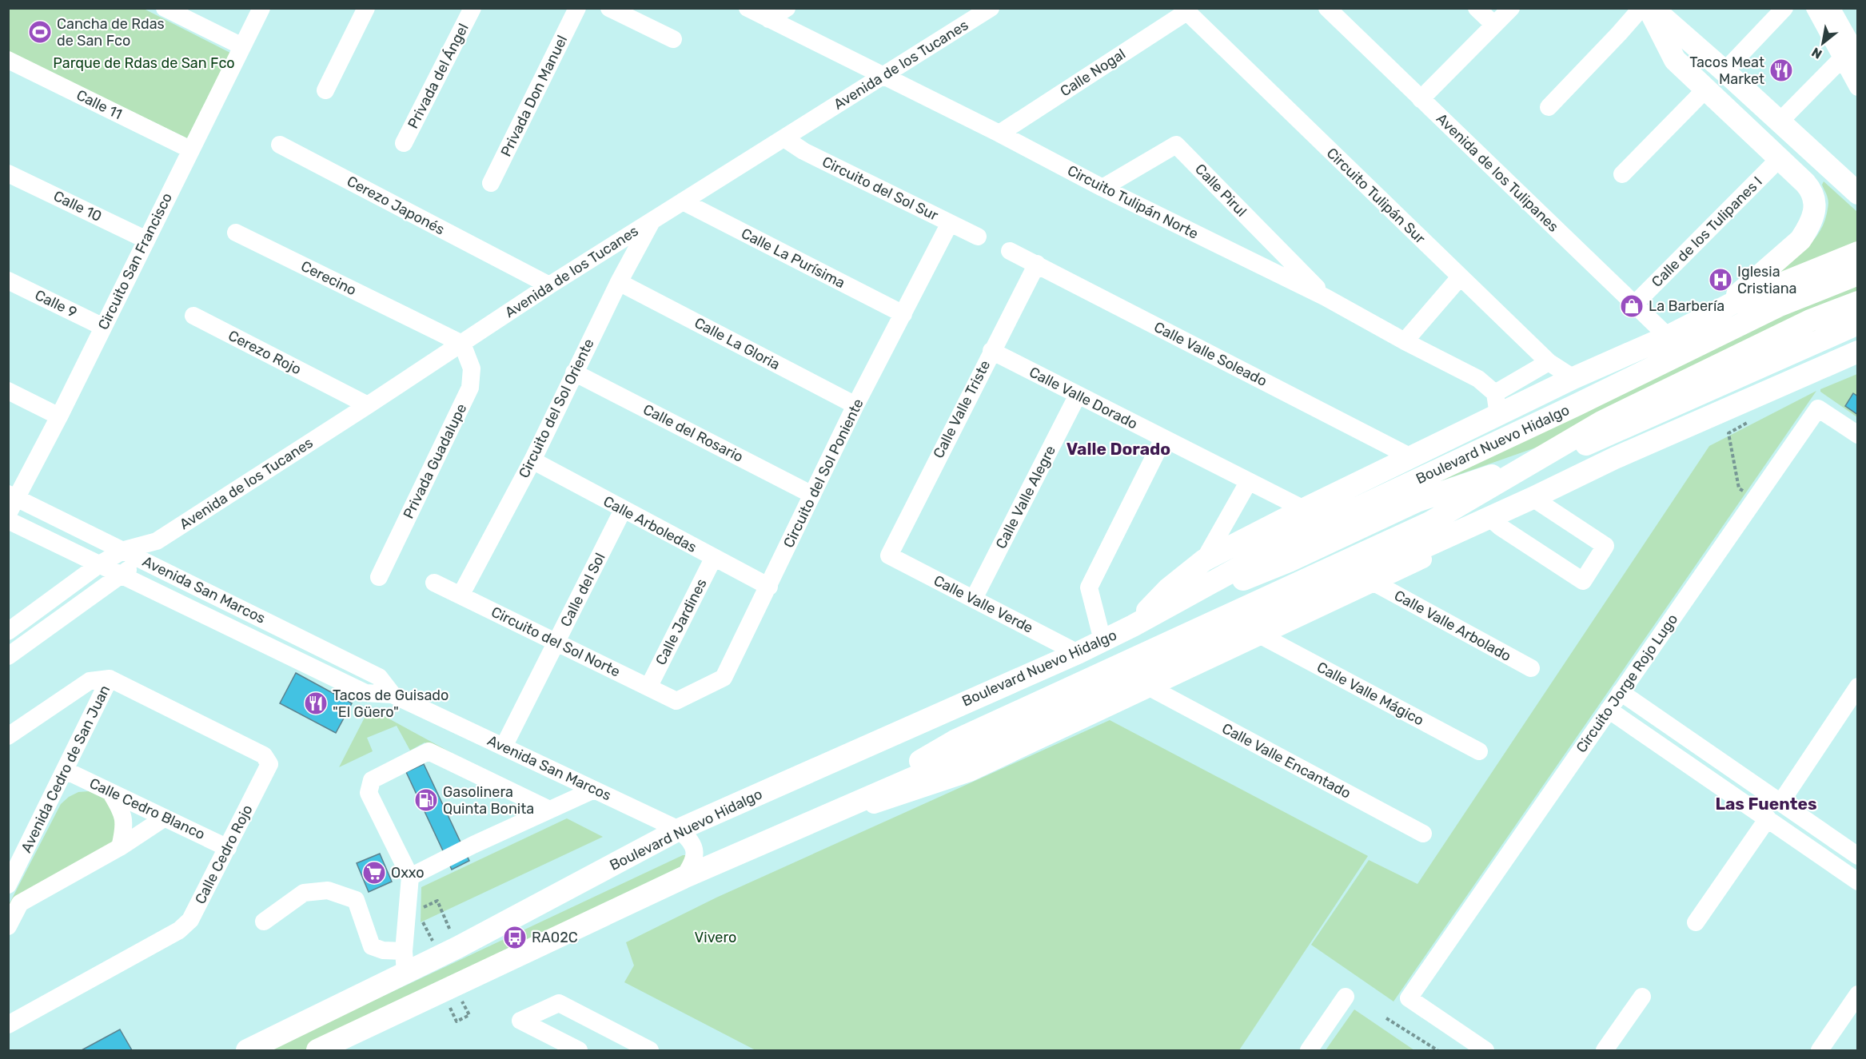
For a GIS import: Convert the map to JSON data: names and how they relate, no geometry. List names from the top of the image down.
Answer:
{
  "streets": {
    "main road": ["Boulevard Nuevo Hidalgo"],
    "street": [
      "Avenida de los Tucanes",
      "Calle Nogal",
      "Privada del Ángel",
      "Privada Don Manuel",
      "Calle 11",
      "Avenida de los Tulipanes",
      "Circuito del Sol Sur",
      "Calle Pirul",
      "Circuito Tulipán Sur",
      "Circuito Tulipán Norte",
      "Cerezo Japonés",
      "Calle 10",
      "Calle de los Tulipanes I",
      "Calle La Purísima",
      "Circuito San Francisco",
      "Cerecino",
      "Calle 9",
      "Calle La Gloria",
      "Cerezo Rojo",
      "Calle Valle Soleado",
      "Calle Valle Dorado",
      "Circuito del Sol Oriente",
      "Calle Valle Triste",
      "Calle del Rosario",
      "Privada Guadalupe",
      "Circuito del Sol Poniente",
      "Calle Valle Alegre",
      "Calle Arboledas",
      "Avenida San Marcos",
      "Calle del Sol",
      "Calle Valle Verde",
      "Calle Jardines",
      "Calle Valle Arbolado",
      "Circuito del Sol Norte",
      "Circuito Jorge Rojo Lugo",
      "Calle Valle Mágico",
      "Calle Valle Encantado",
      "Avenida Cedro de San Juan",
      "Calle Cedro Blanco",
      "Calle Cedro Rojo"
    ]
  },
  "crossings": [
    ["Avenida de los Tucanes", "Circuito del Sol Sur"],
    ["Avenida de los Tucanes", "Circuito Tulipán Norte"],
    ["Avenida de los Tucanes", "Cerezo Japonés"],
    ["Avenida de los Tucanes", "Calle La Purísima"],
    ["Avenida de los Tucanes", "Cerecino"],
    ["Avenida de los Tucanes", "Cerezo Rojo"],
    ["Avenida de los Tucanes", "Circuito del Sol Oriente"],
    ["Avenida de los Tucanes", "Privada Guadalupe"],
    ["Avenida de los Tucanes", "Avenida San Marcos"],
    ["Calle Nogal", "Circuito Tulipán Sur"],
    ["Calle Nogal", "Circuito Tulipán Norte"],
    ["Calle 11", "Circuito San Francisco"],
    ["Avenida de los Tulipanes", "Calle de los Tulipanes I"],
    ["Circuito del Sol Sur", "Circuito del Sol Poniente"],
    ["Calle Pirul", "Circuito Tulipán Norte"],
    ["Calle 10", "Circuito San Francisco"],
    ["Calle La Purísima", "Circuito del Sol Poniente"],
    ["Circuito San Francisco", "Calle 9"],
    ["Circuito San Francisco", "Avenida San Marcos"],
    ["Cerecino", "Privada Guadalupe"],
    ["Calle La Gloria", "Circuito del Sol Oriente"],
    ["Calle La Gloria", "Circuito del Sol Poniente"],
    ["Calle Valle Soleado", "Calle Valle Triste"],
    ["Calle Valle Dorado", "Calle Valle Triste"],
    ["Calle Valle Dorado", "Calle Valle Alegre"],
    ["Circuito del Sol Oriente", "Calle del Rosario"],
    ["Circuito del Sol Oriente", "Calle Arboledas"],
    ["Circuito del Sol Oriente", "Circuito del Sol Norte"],
    ["Calle Valle Triste", "Calle Valle Verde"],
    ["Calle del Rosario", "Circuito del Sol Poniente"],
    ["Boulevard Nuevo Hidalgo", "Avenida San Marcos"],
    ["Boulevard Nuevo Hidalgo", "Calle Valle Verde"],
    ["Boulevard Nuevo Hidalgo", "Calle Valle Arbolado"],
    ["Boulevard Nuevo Hidalgo", "Calle Valle Mágico"],
    ["Boulevard Nuevo Hidalgo", "Calle Valle Encantado"],
    ["Circuito del Sol Poniente", "Calle Arboledas"],
    ["Circuito del Sol Poniente", "Circuito del Sol Norte"],
    ["Calle Valle Alegre", "Calle Valle Verde"],
    ["Calle Arboledas", "Calle del Sol"],
    ["Calle Arboledas", "Calle Jardines"],
    ["Avenida San Marcos", "Calle del Sol"],
    ["Calle del Sol", "Circuito del Sol Norte"],
    ["Calle Jardines", "Circuito del Sol Norte"],
    ["Avenida Cedro de San Juan", "Calle Cedro Blanco"],
    ["Avenida Cedro de San Juan", "Calle Cedro Rojo"],
    ["Calle Cedro Blanco", "Calle Cedro Rojo"]
  ],
  "districts": ["Valle Dorado", "Las Fuentes"],
  "parks": ["Parque de Rdas de San Fco", "Vivero"],
  "places": {
    "sports": ["Cancha de Rdas de San Fco"],
    "restaurant": ["Tacos Meat Market", "Tacos de Guisado \"El Güero\""],
    "hospital": ["Iglesia Cristiana"],
    "shop": ["La Barbería"],
    "fuel station": ["Gasolinera Quinta Bonita"],
    "supermarket": ["Oxxo"],
    "bus stop": ["RA02C"]
  },
  "north": "bottom left"
}
